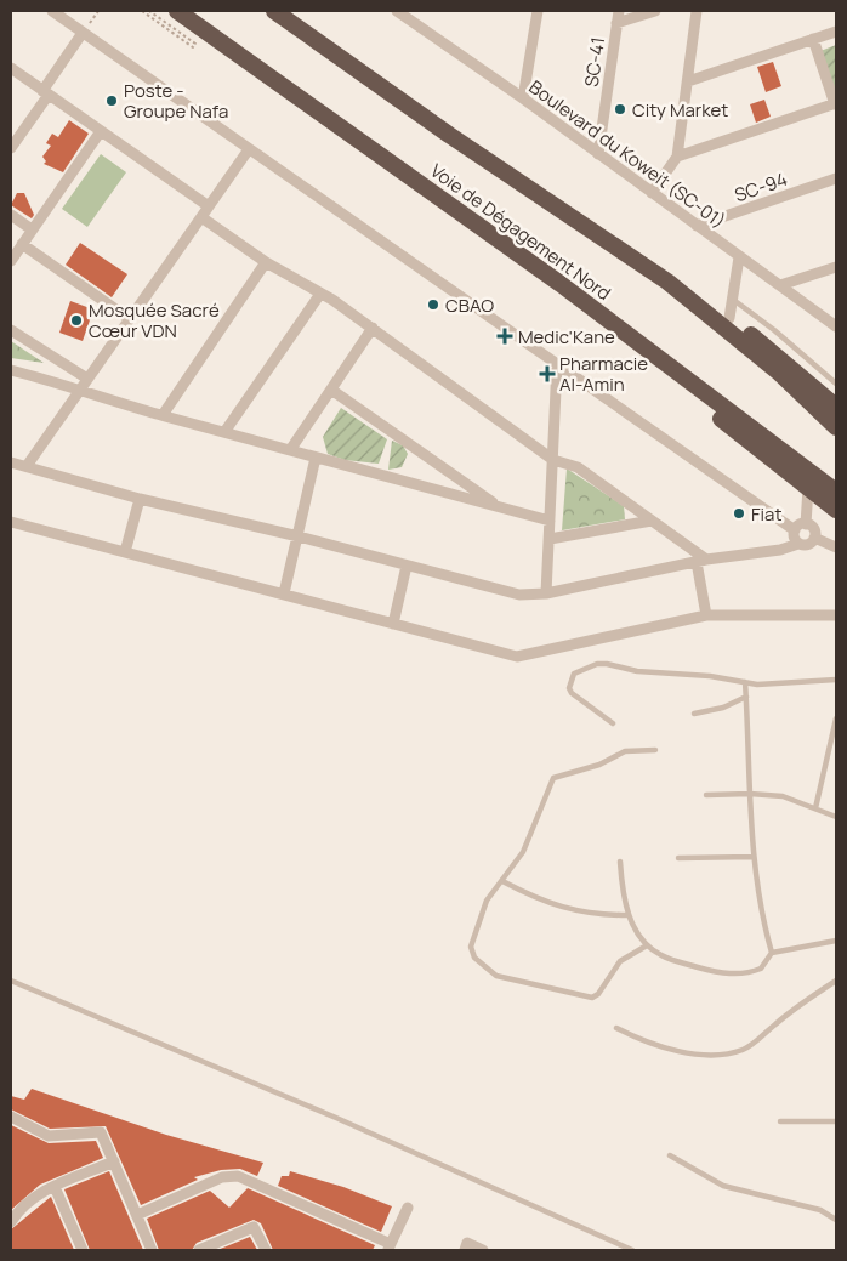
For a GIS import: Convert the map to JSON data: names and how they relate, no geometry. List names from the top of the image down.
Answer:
{
  "streets": {
    "highway": ["Voie de Dégagement Nord"],
    "street": ["SC-41", "Boulevard du Koweit (SC-01)", "SC-94"]
  },
  "crossings": [
    ["SC-41", "Boulevard du Koweit (SC-01)"],
    ["Boulevard du Koweit (SC-01)", "SC-94"]
  ],
  "places": {
    "other": [
      "Poste - Groupe Nafa",
      "City Market",
      "CBAO",
      "Mosquée Sacré Cœur VDN",
      "Fiat"
    ],
    "health": ["Medic'Kane", "Pharmacie Al-Amin"]
  }
}
